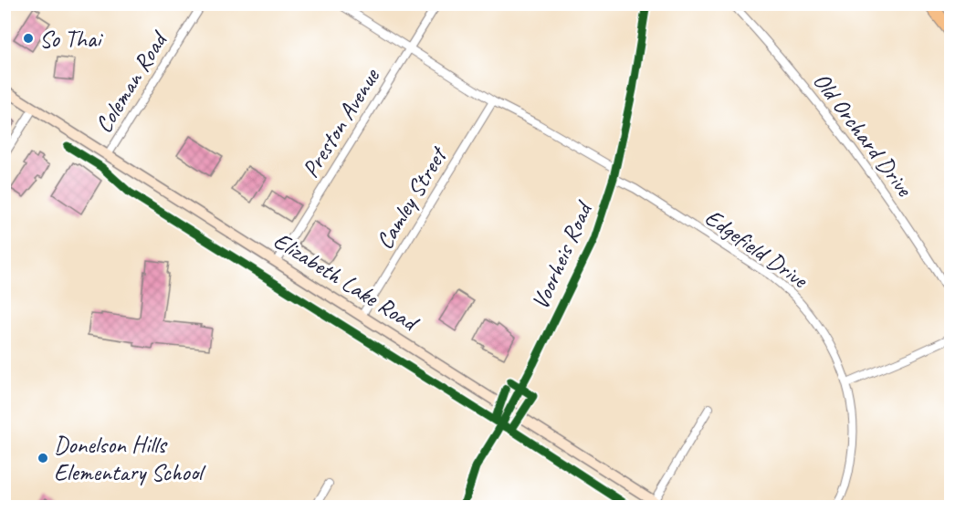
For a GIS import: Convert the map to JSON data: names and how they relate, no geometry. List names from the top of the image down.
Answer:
{
  "streets": {
    "main road": ["Elizabeth Lake Road"],
    "street": [
      "Coleman Road",
      "Preston Avenue",
      "Old Orchard Drive",
      "Camley Street",
      "Edgefield Drive",
      "Voorheis Road"
    ]
  },
  "crossings": [
    ["Coleman Road", "Elizabeth Lake Road"],
    ["Preston Avenue", "Elizabeth Lake Road"],
    ["Camley Street", "Elizabeth Lake Road"],
    ["Edgefield Drive", "Voorheis Road"],
    ["Voorheis Road", "Elizabeth Lake Road"]
  ],
  "places": ["So Thai", "Donelson Hills Elementary School"]
}
